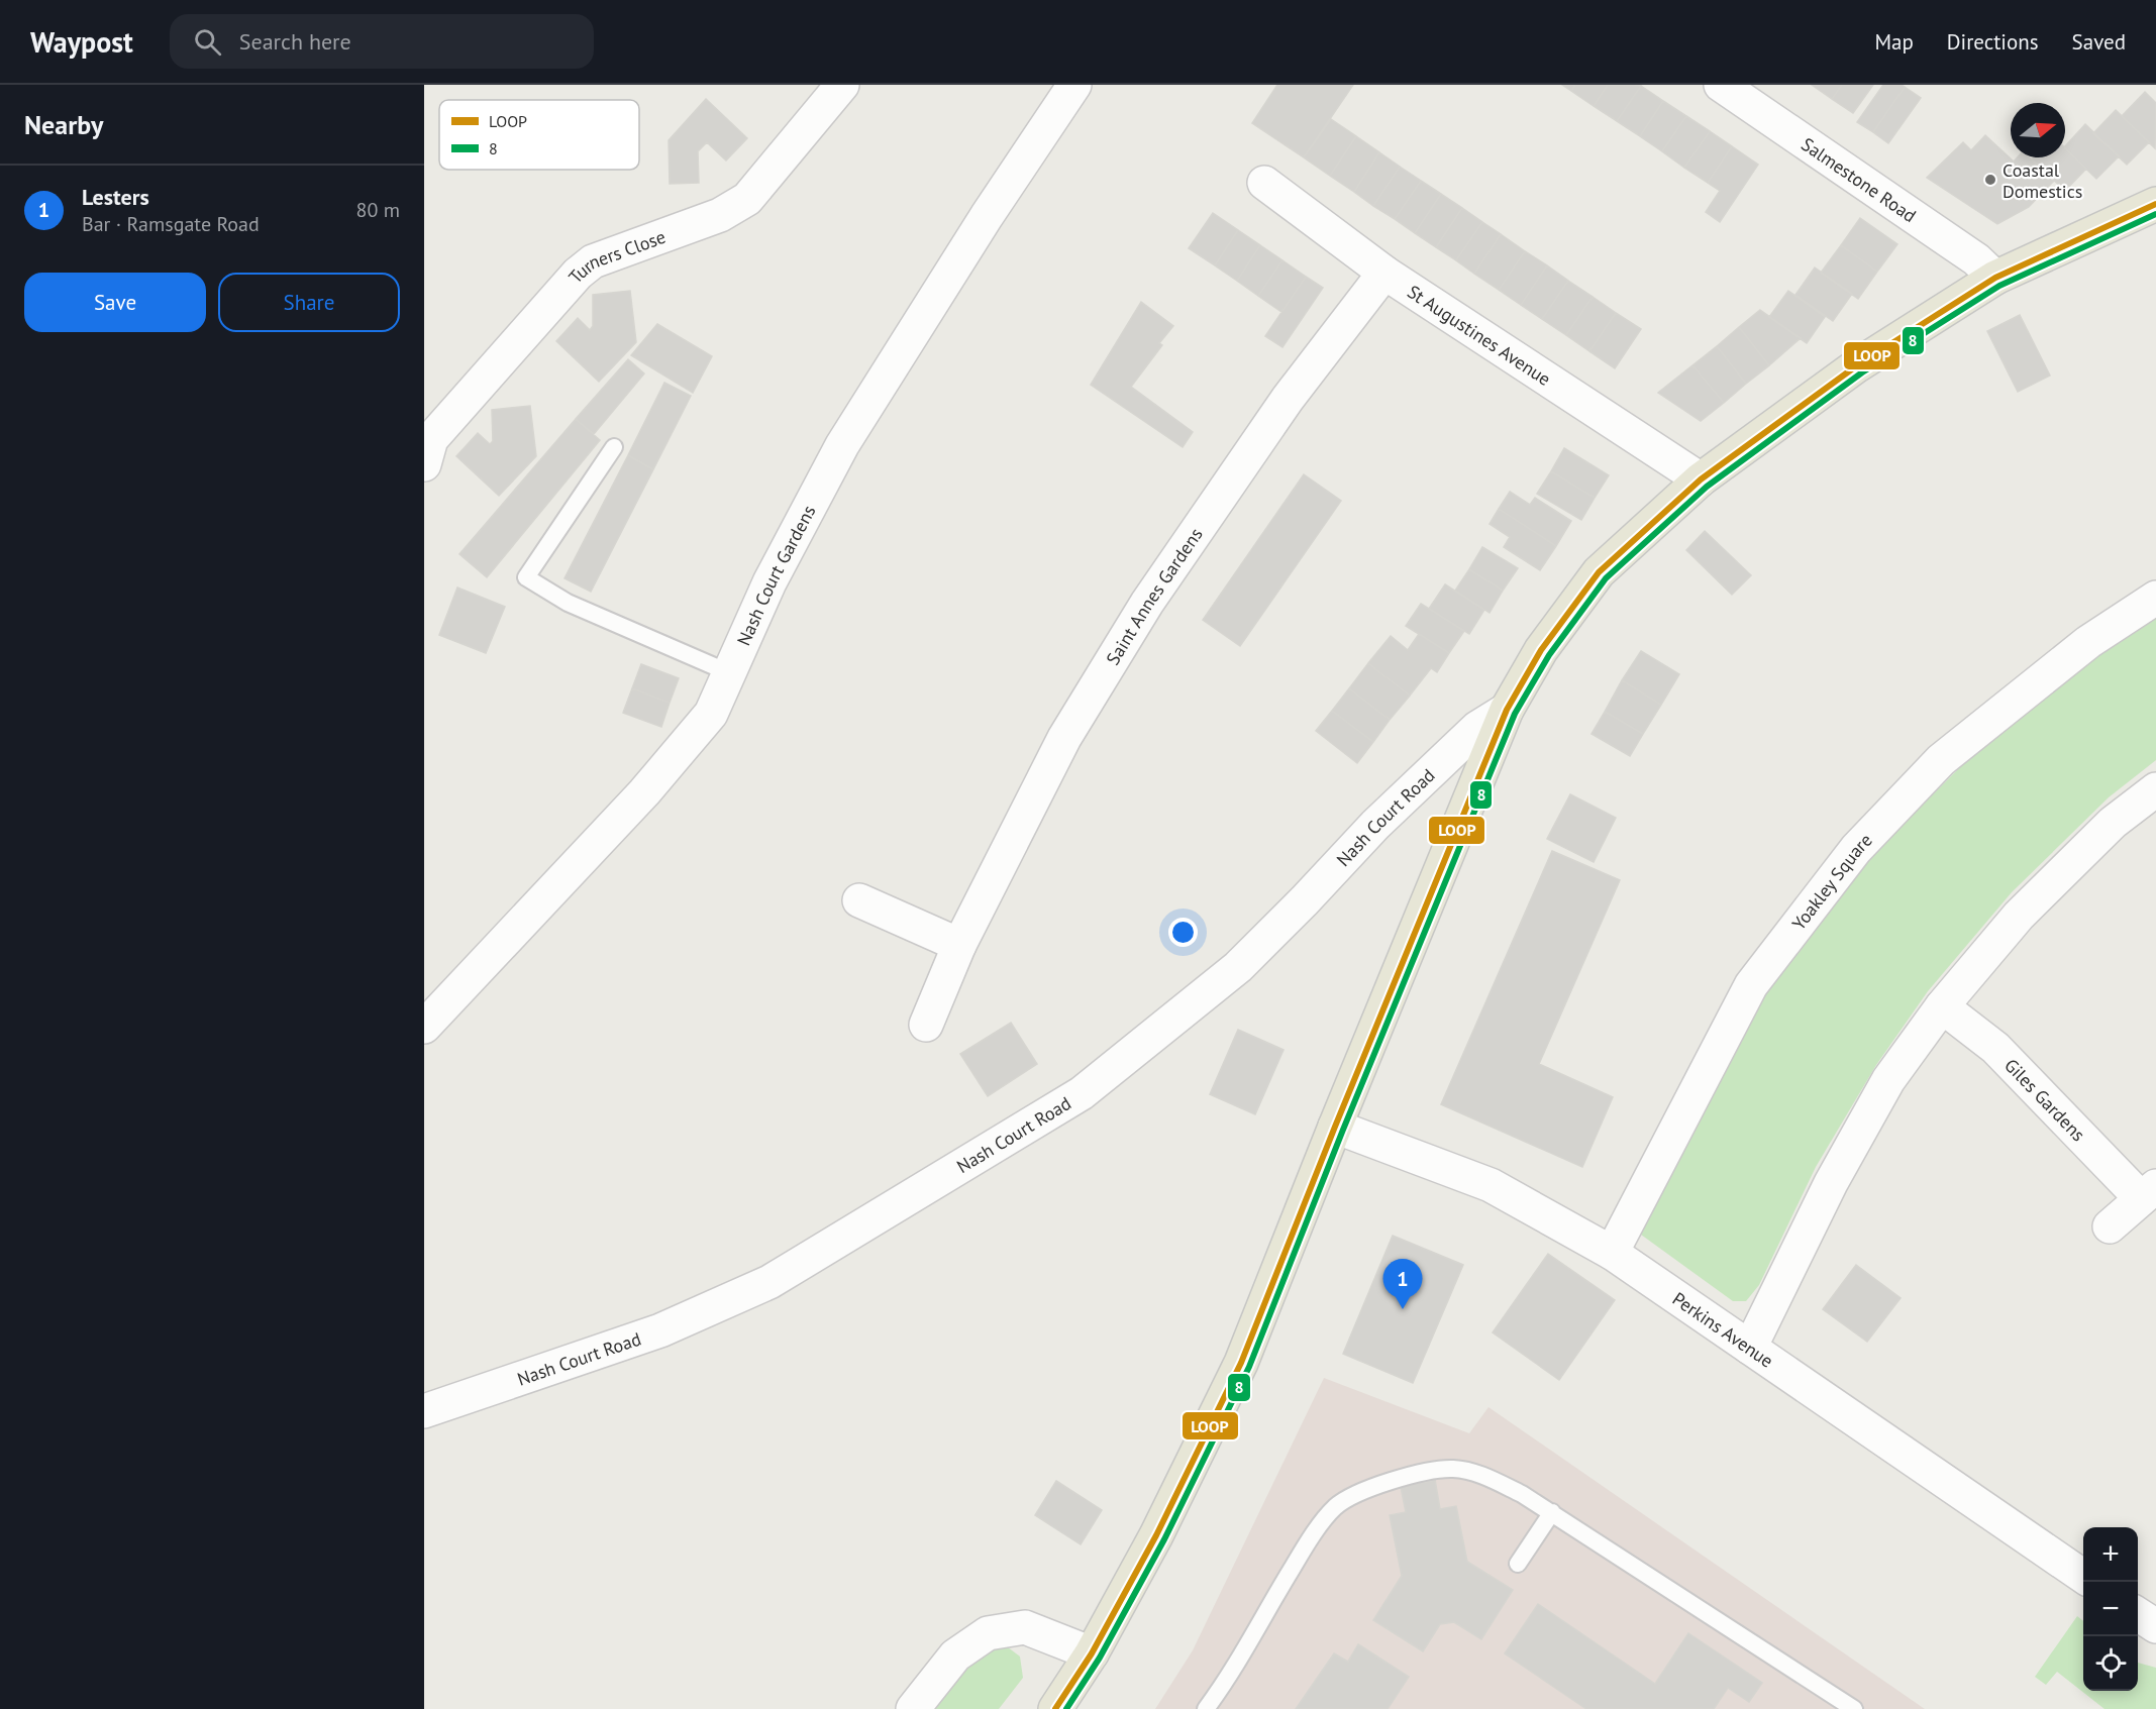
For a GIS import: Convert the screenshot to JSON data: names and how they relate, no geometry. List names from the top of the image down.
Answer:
{
  "streets": {
    "street": [
      "Salmestone Road",
      "Turners Close",
      "St Augustines Avenue",
      "Nash Court Gardens",
      "Saint Annes Gardens",
      "Nash Court Road",
      "Yoakley Square",
      "Giles Gardens",
      "Perkins Avenue"
    ]
  },
  "crossings": [
    ["St Augustines Avenue", "Saint Annes Gardens"],
    ["Yoakley Square", "Perkins Avenue"]
  ],
  "places": ["Coastal Domestics"],
  "lines": ["transit line LOOP", "transit line 8"],
  "legend": ["LOOP", "8"],
  "north": "right",
  "page": {
    "header": "Waypost",
    "search": "Search here",
    "nav": ["Map", "Directions", "Saved"],
    "heading": "Nearby",
    "list": [
      {
        "mark": "1",
        "name": "Lesters",
        "note": "Bar · Ramsgate Road",
        "value": "80 m"
      }
    ],
    "buttons": ["Save", "Share"],
    "pins": "1",
    "map_buttons": ["+", "−"]
  }
}
